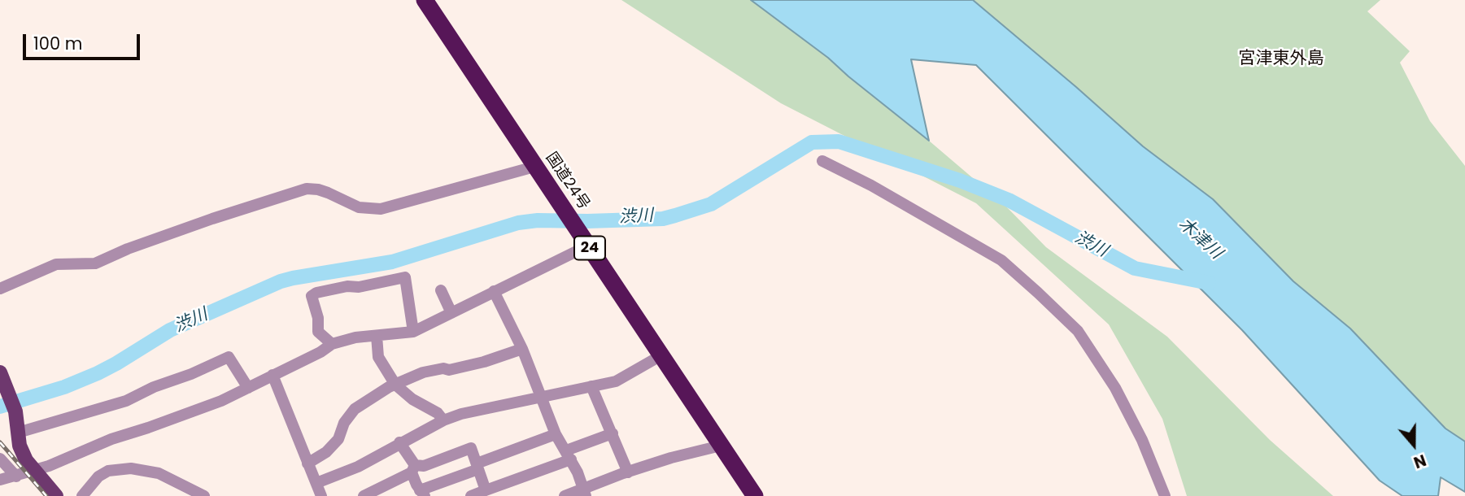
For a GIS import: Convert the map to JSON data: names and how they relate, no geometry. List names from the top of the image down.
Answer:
{
  "streets": {
    "highway": ["国道24号", "24"]
  },
  "districts": ["宮津東外島"],
  "water": ["渋川", "木津川"],
  "scale_bar": "100 m",
  "north": "bottom"
}
